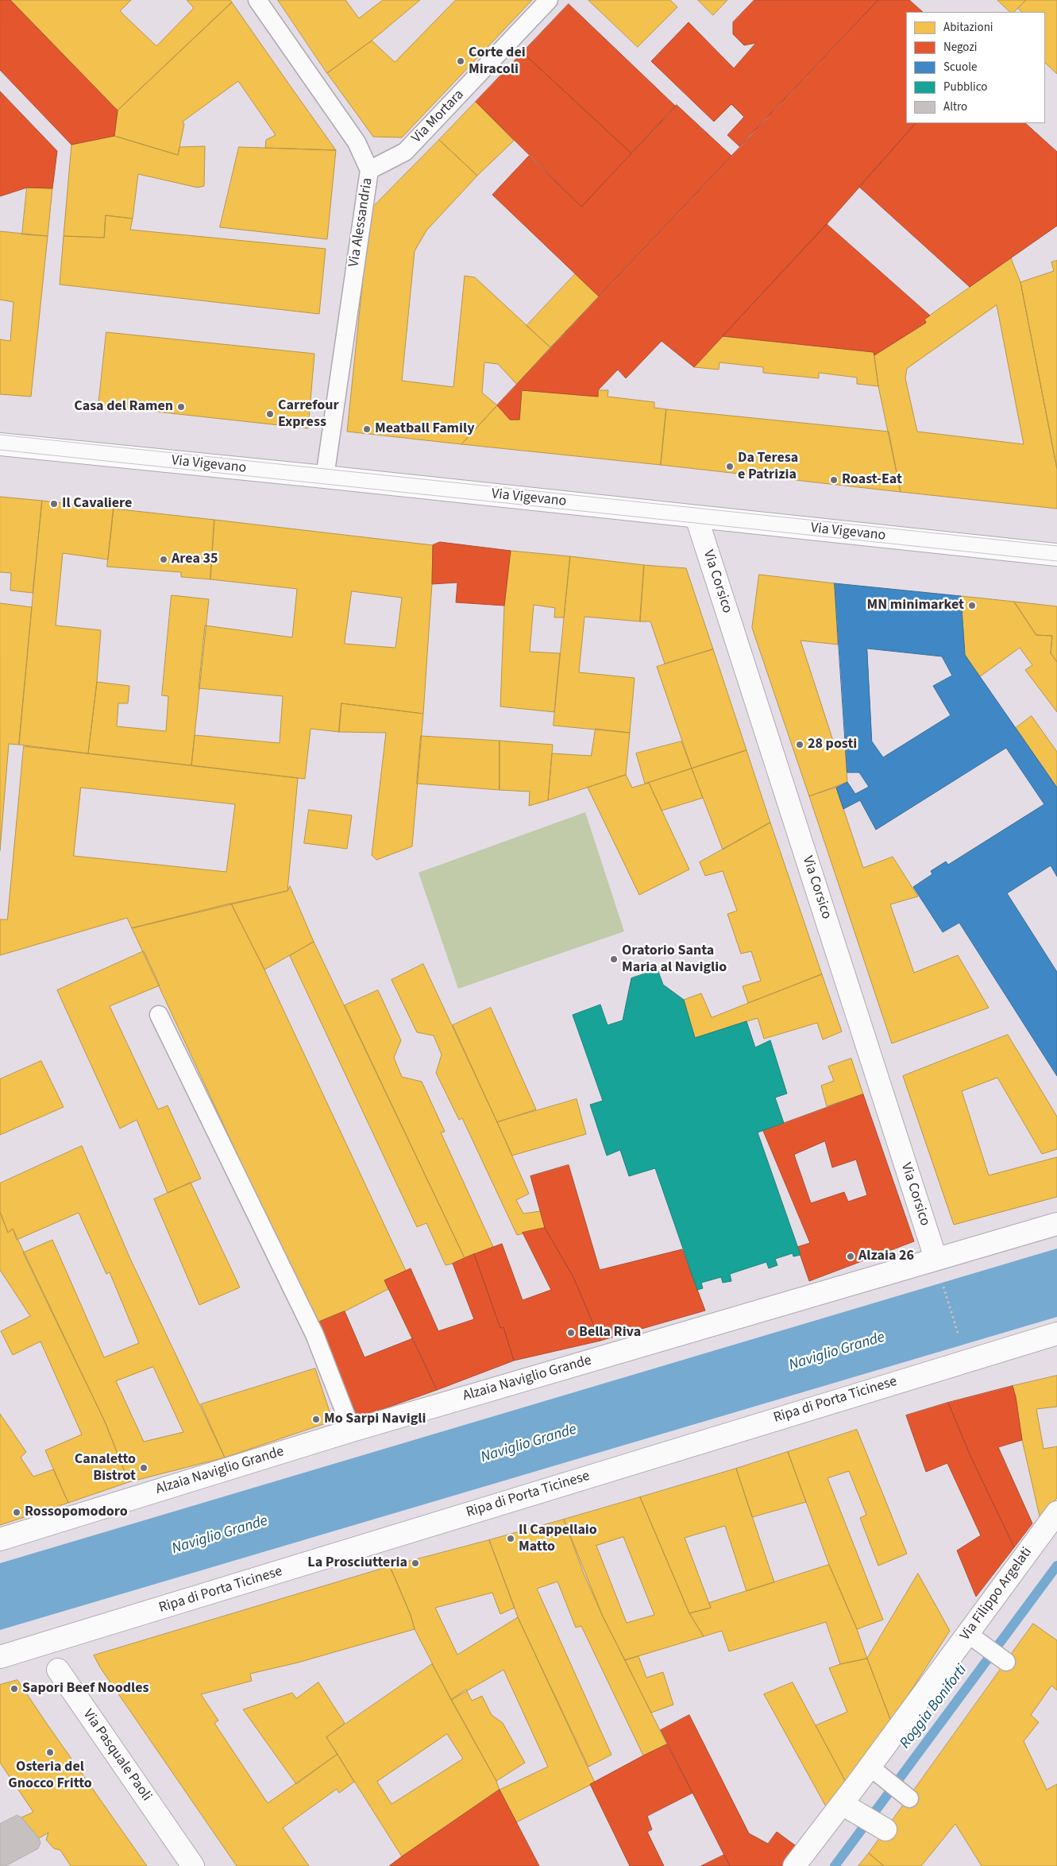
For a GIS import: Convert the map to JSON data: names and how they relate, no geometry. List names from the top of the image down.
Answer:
{
  "streets": {
    "street": [
      "Via Vigevano",
      "Via Corsico",
      "Alzaia Naviglio Grande",
      "Ripa di Porta Ticinese",
      "Via Filippo Argelati",
      "Via Pasquale Paoli"
    ],
    "lane": ["Via Mortara", "Via Alessandria"]
  },
  "crossings": [
    ["Via Mortara", "Via Alessandria"],
    ["Via Alessandria", "Via Vigevano"],
    ["Via Vigevano", "Via Corsico"],
    ["Via Corsico", "Alzaia Naviglio Grande"],
    ["Ripa di Porta Ticinese", "Via Pasquale Paoli"]
  ],
  "water": ["Naviglio Grande", "Roggia Boniforti"],
  "places": [
    "Corte dei Miracoli",
    "Casa del Ramen",
    "Carrefour Express",
    "Meatball Family",
    "Da Teresa e Patrizia",
    "Roast-Eat",
    "Il Cavaliere",
    "Area 35",
    "MN minimarket",
    "28 posti",
    "Oratorio Santa Maria al Naviglio",
    "Alzaia 26",
    "Bella Riva",
    "Mo Sarpi Navigli",
    "Canaletto Bistrot",
    "Rossopomodoro",
    "Il Cappellaio Matto",
    "La Prosciutteria",
    "Sapori Beef Noodles",
    "Osteria del Gnocco Fritto"
  ],
  "legend": [
    "Abitazioni",
    "Negozi",
    "Scuole",
    "Pubblico",
    "Altro"
  ]
}
